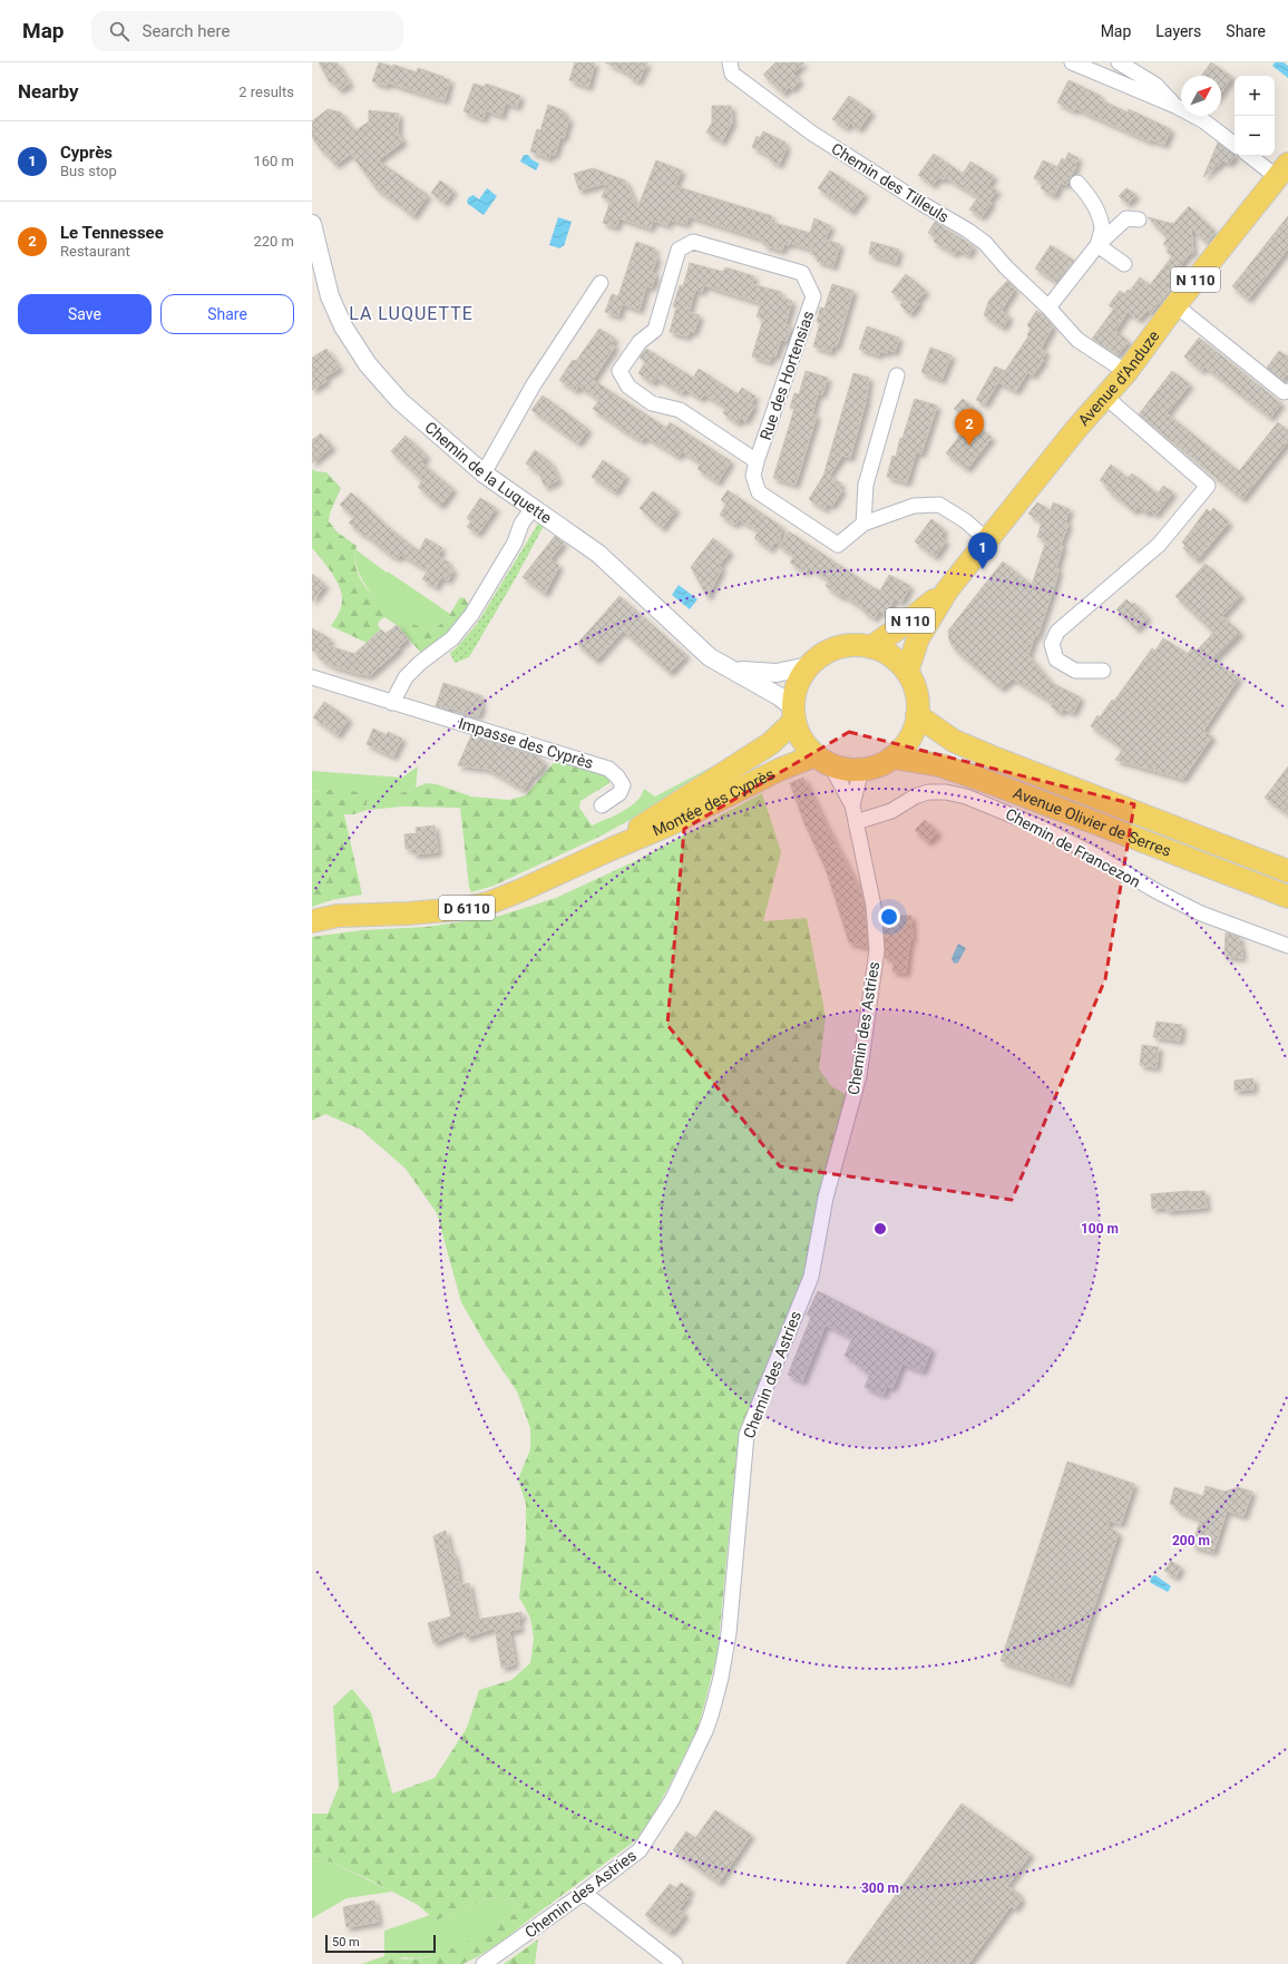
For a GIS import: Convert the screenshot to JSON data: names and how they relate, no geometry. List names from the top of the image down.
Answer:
{
  "streets": {
    "main road": [
      "N 110",
      "Avenue d'Anduze",
      "Montée des Cyprès",
      "Avenue Olivier de Serres",
      "D 6110"
    ],
    "street": [
      "Chemin des Tilleuls",
      "Rue des Hortensias",
      "Chemin de la Luquette",
      "Impasse des Cyprès",
      "Chemin de Francezon",
      "Chemin des Astries"
    ]
  },
  "crossings": [
    ["Chemin des Tilleuls", "Avenue d'Anduze"],
    ["Rue des Hortensias", "Avenue d'Anduze"],
    ["Avenue d'Anduze", "Chemin de la Luquette"],
    ["Avenue d'Anduze", "Montée des Cyprès"],
    ["Avenue d'Anduze", "Avenue Olivier de Serres"],
    ["Avenue d'Anduze", "Chemin des Astries"],
    ["Chemin de la Luquette", "Montée des Cyprès"],
    ["Chemin de la Luquette", "Avenue Olivier de Serres"],
    ["Chemin de la Luquette", "Chemin des Astries"],
    ["Montée des Cyprès", "Avenue Olivier de Serres"],
    ["Montée des Cyprès", "Chemin des Astries"],
    ["Avenue Olivier de Serres", "Chemin des Astries"],
    ["Chemin de Francezon", "Chemin des Astries"]
  ],
  "districts": ["LA LUQUETTE"],
  "scale_bar": "50 m",
  "north": "top right",
  "page": {
    "header": "Map",
    "search": "Search here",
    "nav": ["Map", "Layers", "Share"],
    "heading": ["Nearby", "2 results"],
    "map_buttons": ["+", "−"],
    "list": [
      {
        "mark": "1",
        "name": "Cyprès",
        "note": "Bus stop",
        "value": "160 m"
      },
      {
        "mark": "2",
        "name": "Le Tennessee",
        "note": "Restaurant",
        "value": "220 m"
      }
    ],
    "buttons": ["Save", "Share"],
    "pins": ["2", "1"],
    "scale": "50 m"
  },
  "rings": ["100 m", "200 m", "300 m"]
}
